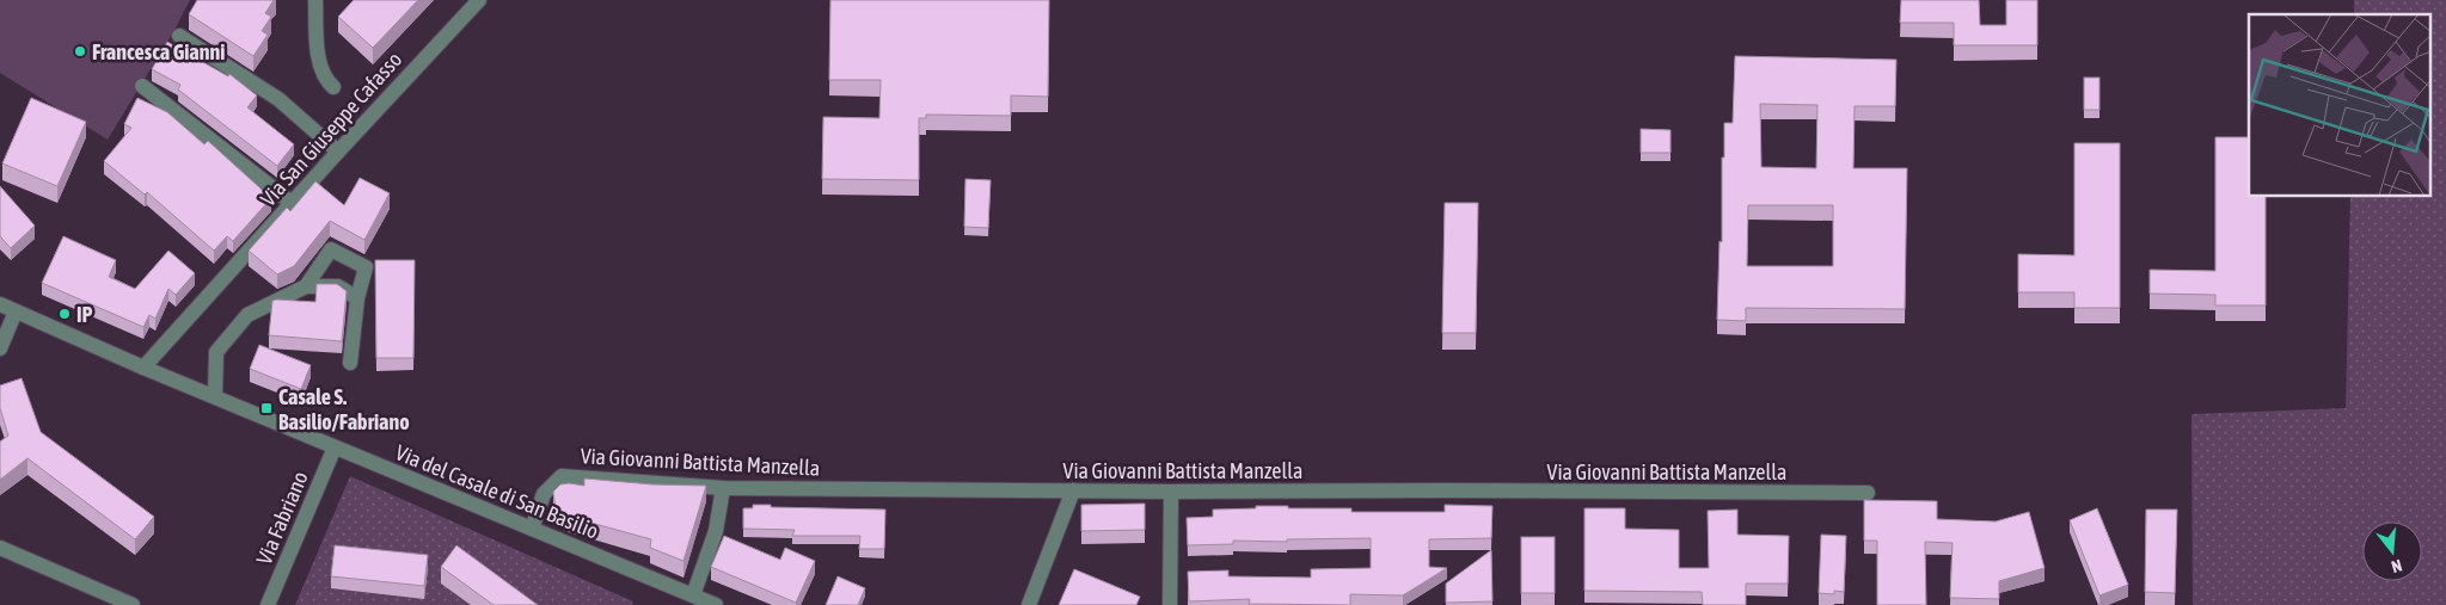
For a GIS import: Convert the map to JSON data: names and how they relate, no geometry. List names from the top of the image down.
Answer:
{
  "streets": {
    "street": [
      "Via San Giuseppe Cafasso",
      "Via Giovanni Battista Manzella",
      "Via del Casale di San Basilio",
      "Via Fabriano"
    ]
  },
  "crossings": [
    ["Via San Giuseppe Cafasso", "Via del Casale di San Basilio"],
    ["Via Giovanni Battista Manzella", "Via del Casale di San Basilio"],
    ["Via del Casale di San Basilio", "Via Fabriano"]
  ],
  "places": {
    "other": ["Francesca Gianni", "IP"],
    "transit": ["Casale S. Basilio/Fabriano"]
  },
  "north": "bottom"
}
